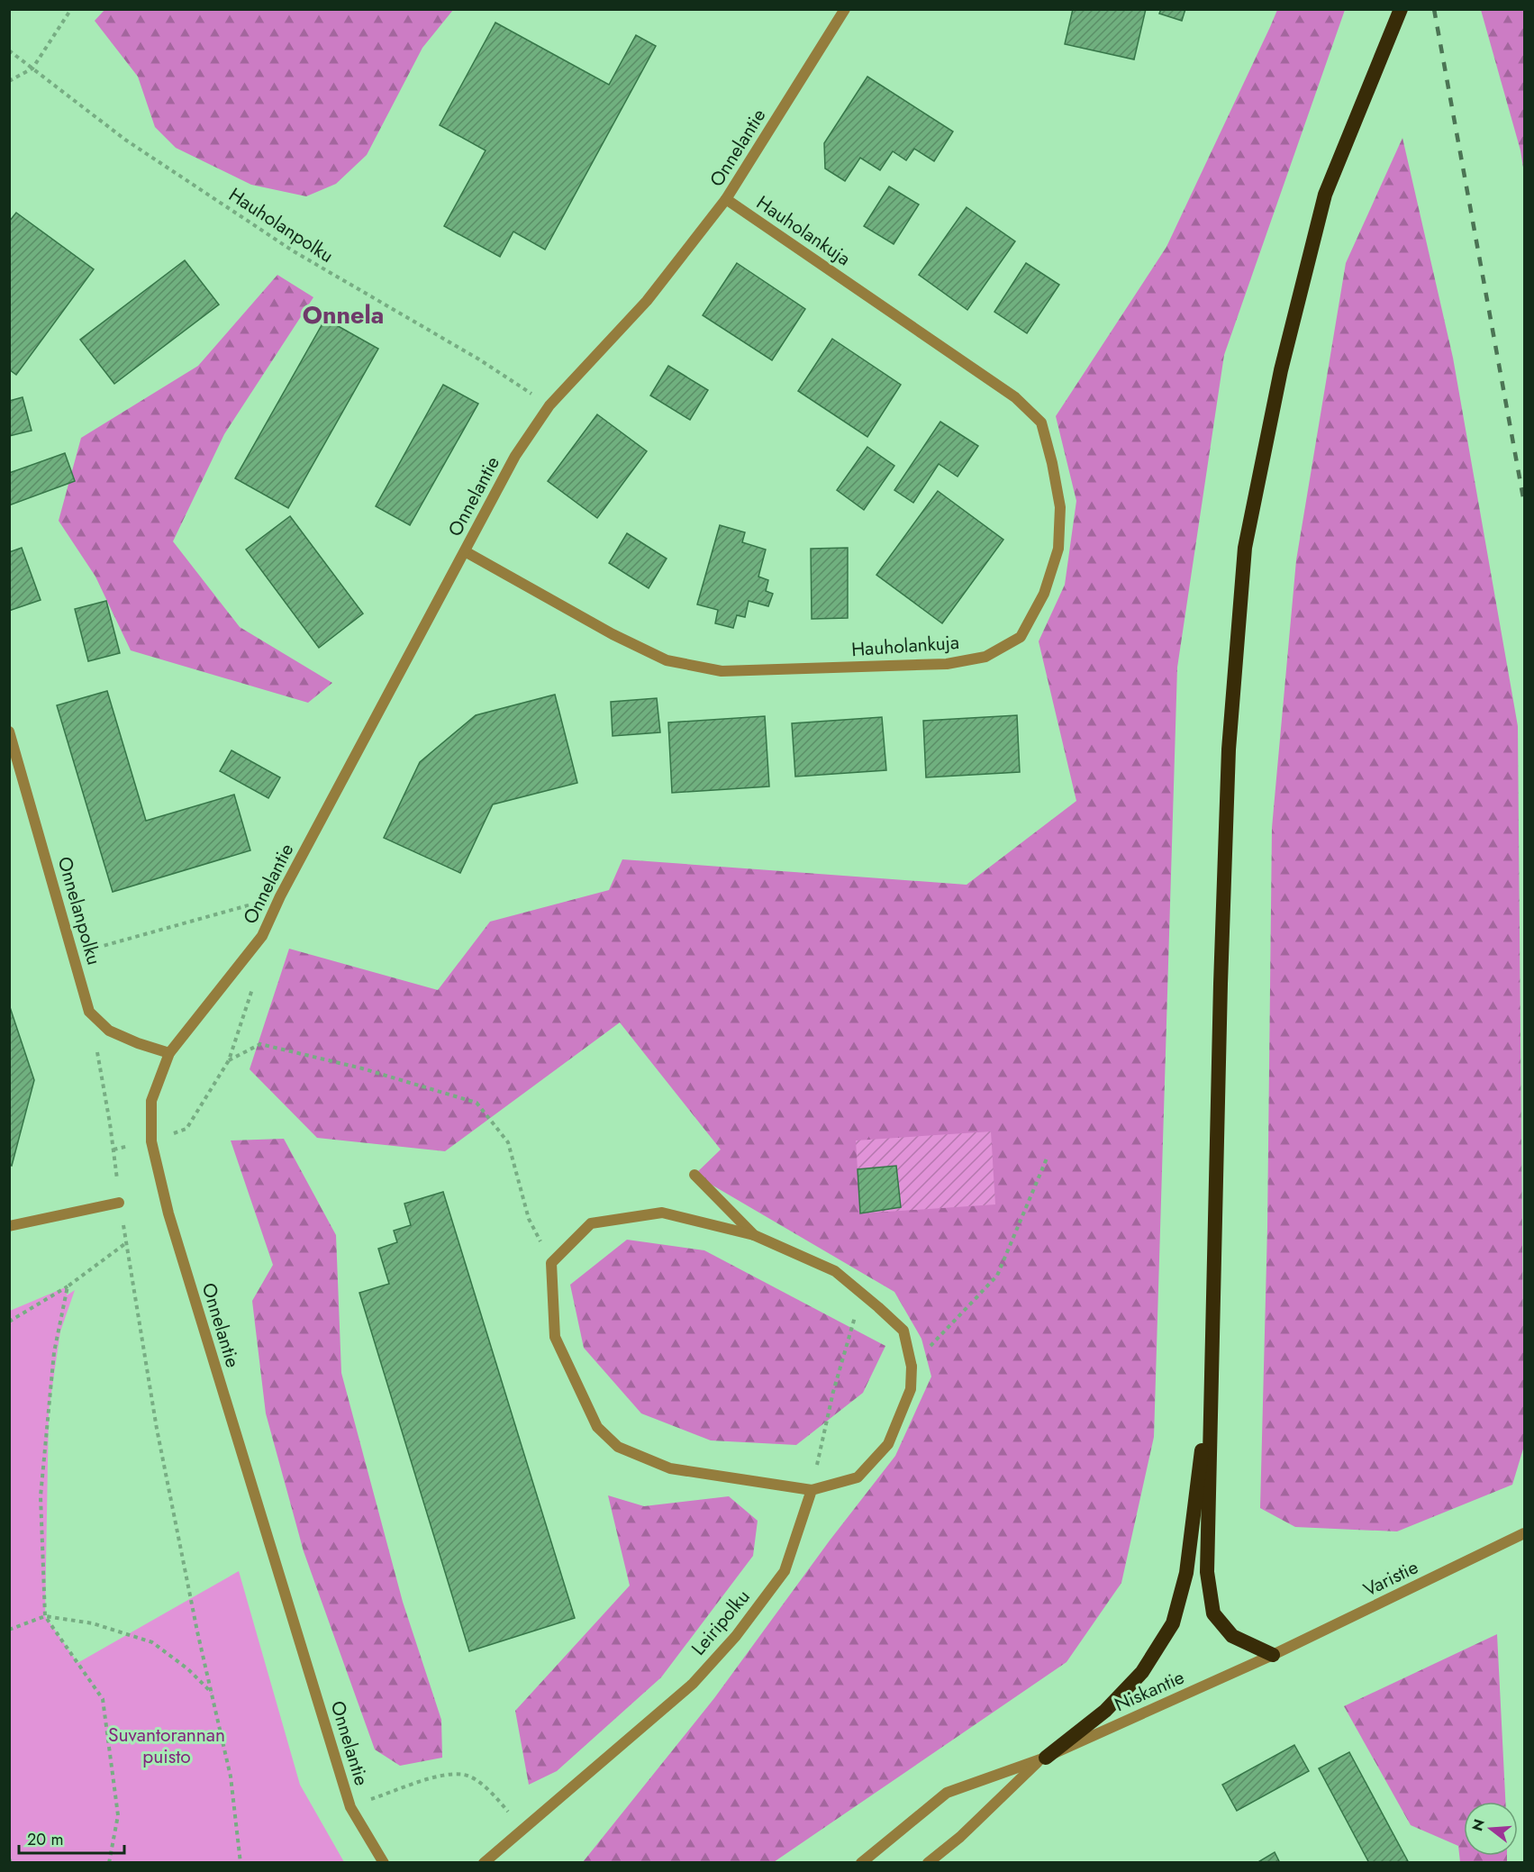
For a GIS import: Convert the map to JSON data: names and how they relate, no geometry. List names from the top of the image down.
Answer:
{
  "streets": {
    "street": [
      "Onnelantie",
      "Hauholankuja",
      "Onnelanpolku",
      "Varistie",
      "Leiripolku",
      "Niskantie"
    ],
    "path": ["Hauholanpolku"]
  },
  "crossings": [
    ["Onnelantie", "Hauholanpolku"],
    ["Onnelantie", "Hauholankuja"],
    ["Varistie", "Niskantie"]
  ],
  "districts": ["Onnela"],
  "parks": ["Suvantorannan puisto"],
  "scale_bar": "20 m",
  "north": "left"
}
